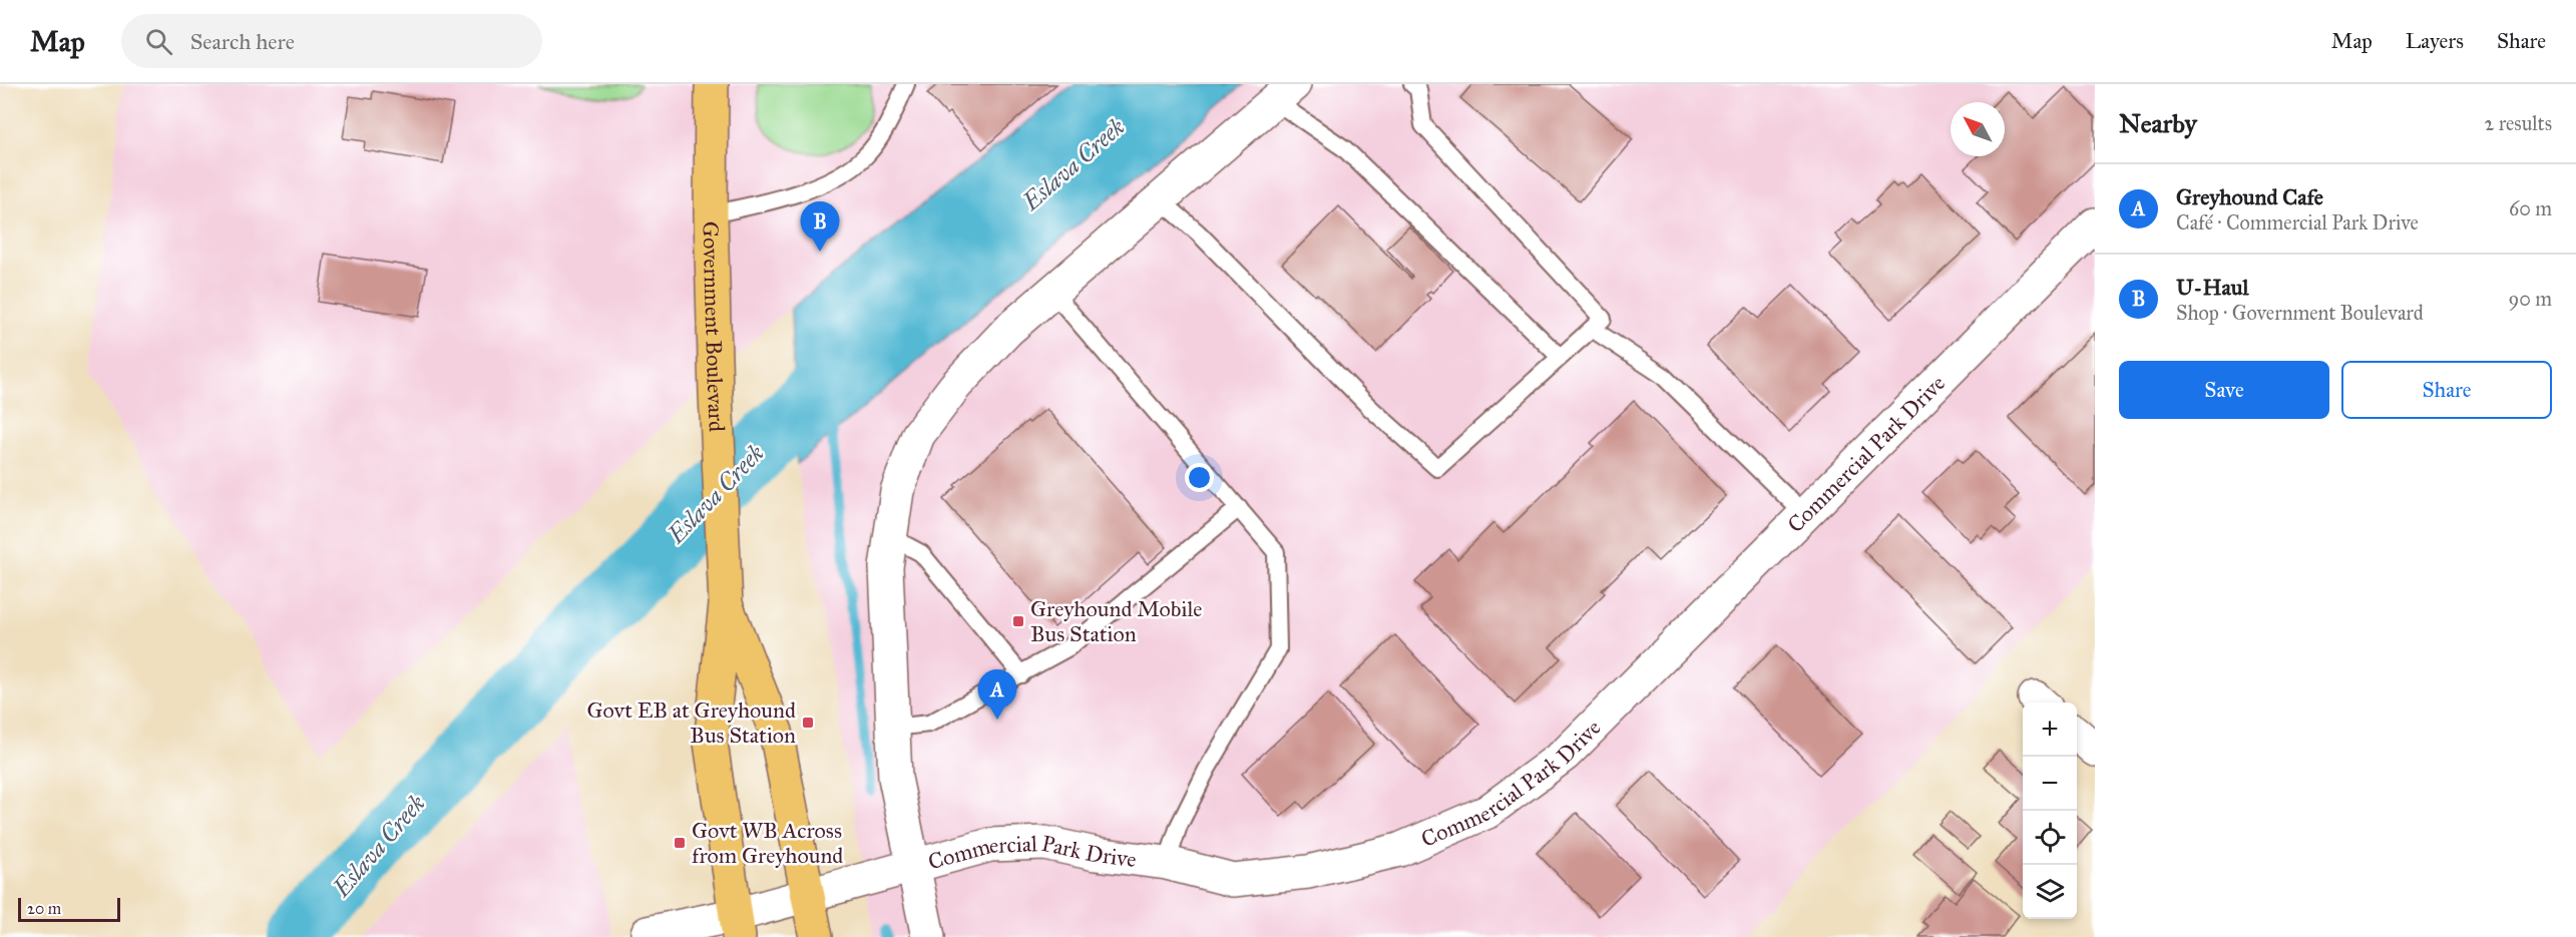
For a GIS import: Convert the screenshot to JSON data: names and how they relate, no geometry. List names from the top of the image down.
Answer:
{
  "streets": {
    "main road": ["Government Boulevard"],
    "street": ["Commercial Park Drive"]
  },
  "crossings": [
    ["Government Boulevard", "Commercial Park Drive"]
  ],
  "water": ["Eslava Creek"],
  "places": {
    "transit": ["Greyhound Mobile Bus Station", "Govt EB at Greyhound Bus Station", "Govt WB Across from Greyhound"]
  },
  "scale_bar": "20 m",
  "north": "top left",
  "page": {
    "header": "Map",
    "search": "Search here",
    "nav": ["Map", "Layers", "Share"],
    "heading": ["Nearby", "2 results"],
    "list": [
      {
        "mark": "A",
        "name": "Greyhound Cafe",
        "note": "Café · Commercial Park Drive",
        "value": "60 m"
      },
      {
        "mark": "B",
        "name": "U-Haul",
        "note": "Shop · Government Boulevard",
        "value": "90 m"
      }
    ],
    "pins": ["B", "A"],
    "buttons": ["Save", "Share"],
    "map_buttons": ["+", "−"],
    "scale": "20 m"
  }
}
